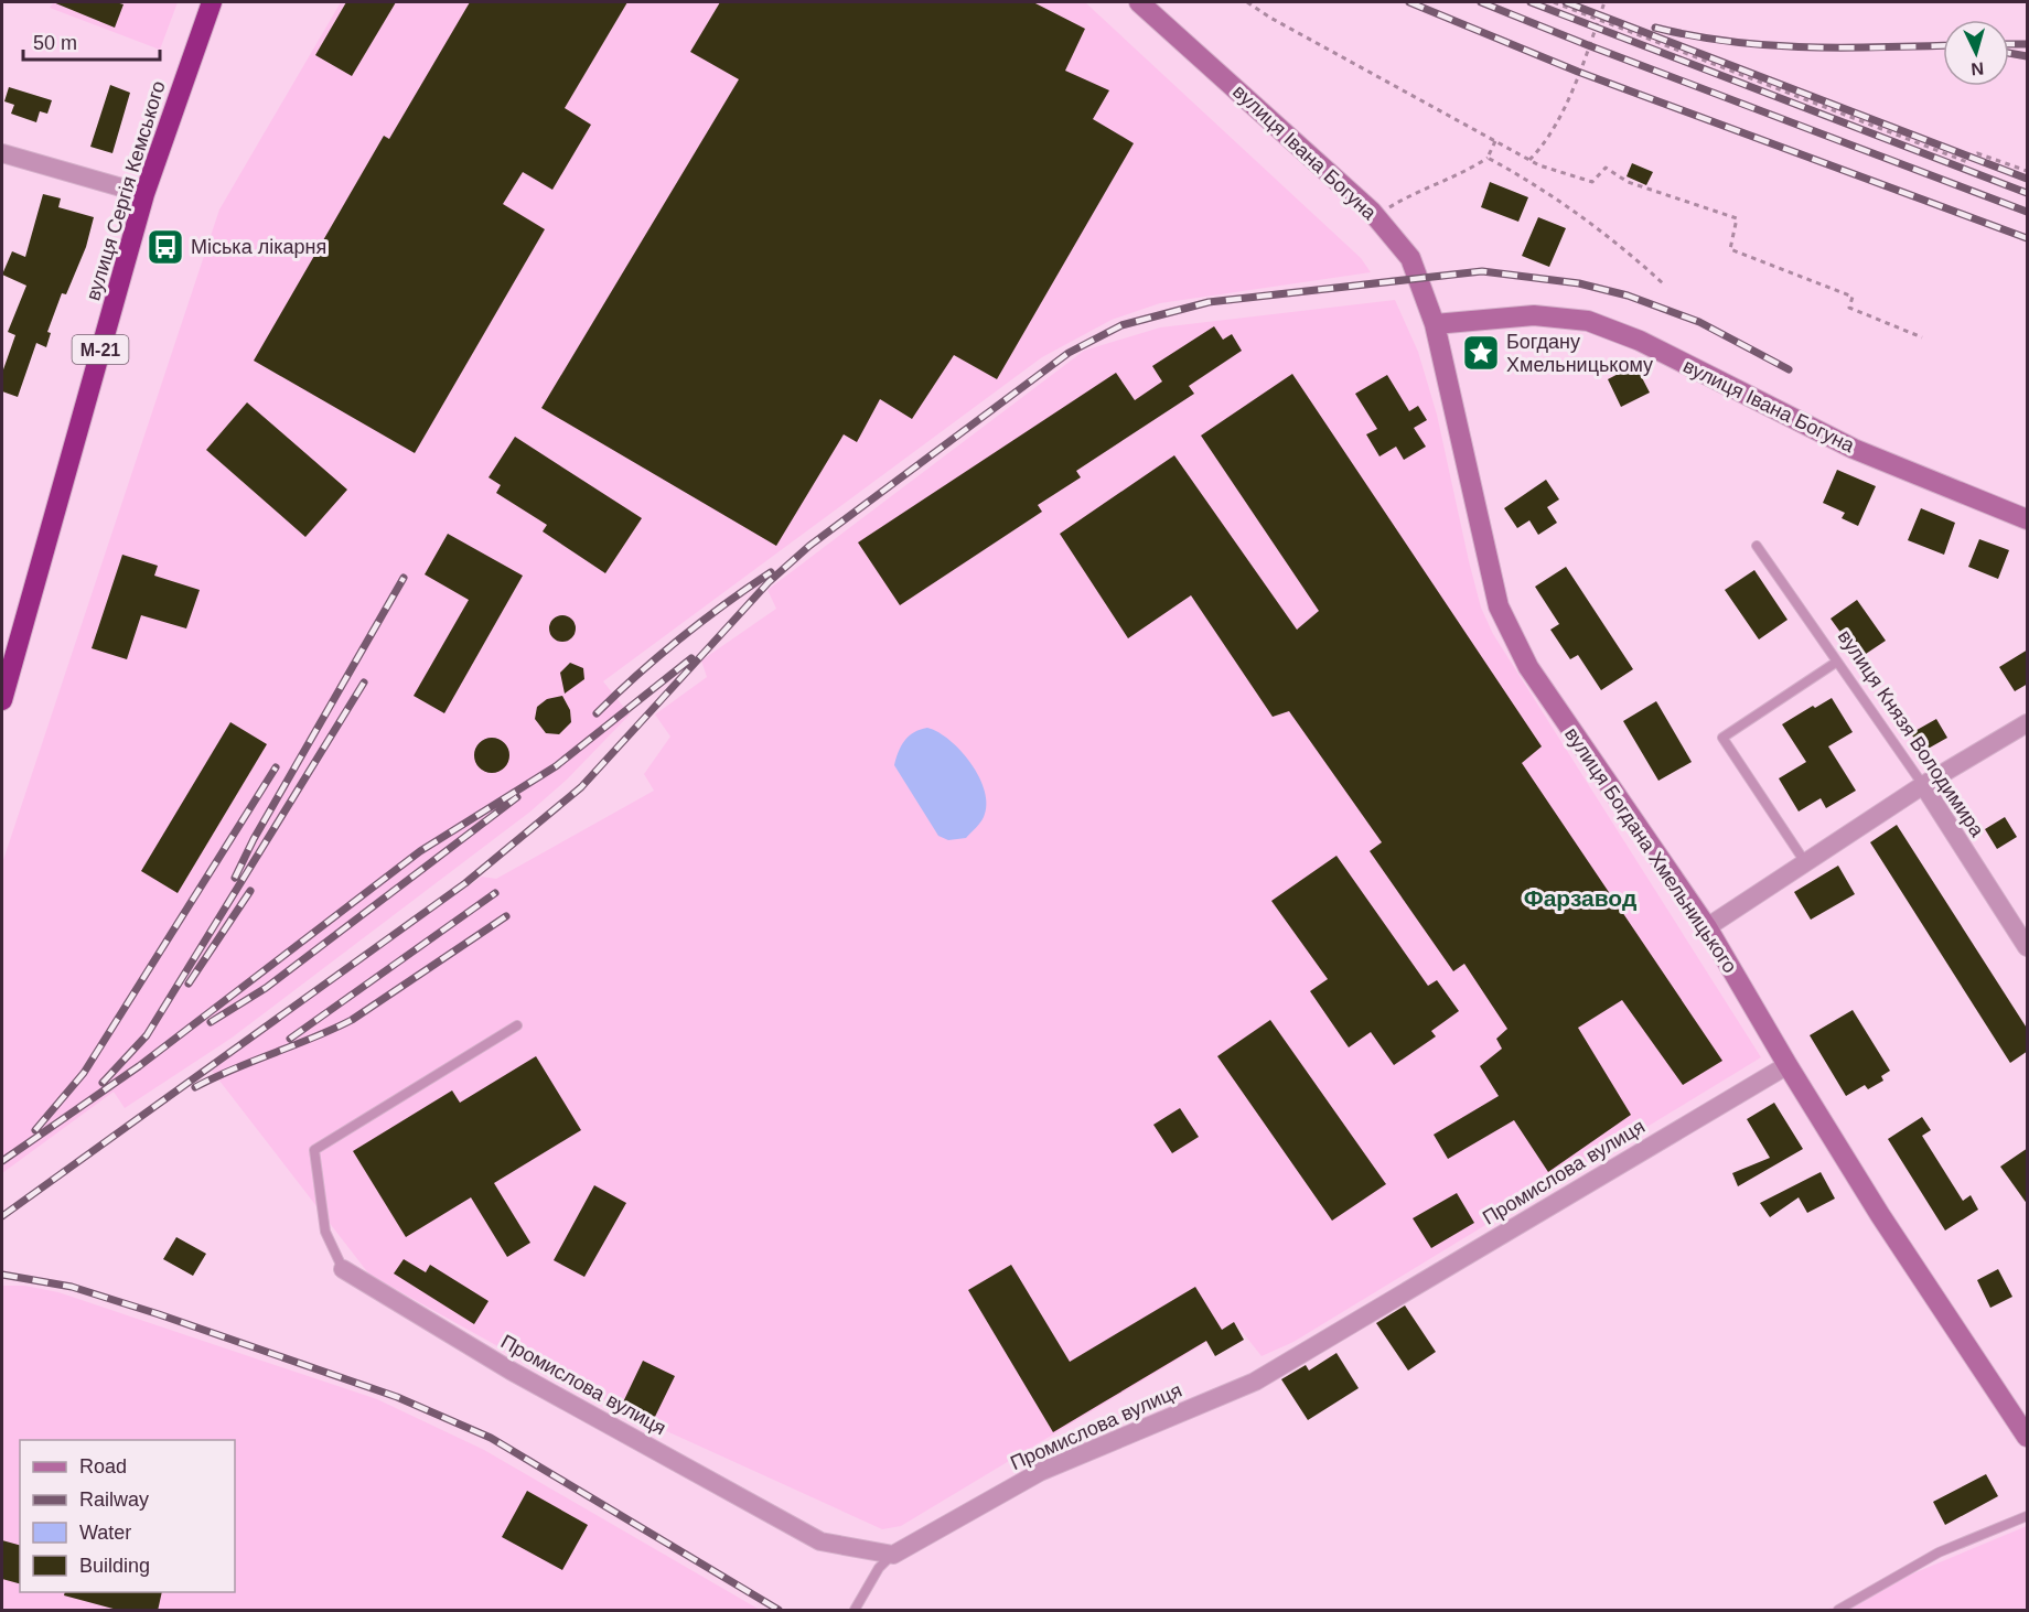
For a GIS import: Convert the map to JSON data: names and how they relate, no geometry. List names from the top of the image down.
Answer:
{
  "streets": {
    "highway": ["вулиця Сергія Кемського", "М-21"],
    "street": [
      "вулиця Івана Богуна",
      "вулиця Князя Володимира",
      "вулиця Богдана Хмельницького",
      "Промислова вулиця"
    ]
  },
  "crossings": [
    ["вулиця Івана Богуна", "вулиця Богдана Хмельницького"],
    ["вулиця Богдана Хмельницького", "Промислова вулиця"]
  ],
  "districts": ["Фарзавод"],
  "places": {
    "bus stop": ["Міська лікарня"],
    "place": ["Богдану Хмельницькому"]
  },
  "legend": [
    "Road",
    "Railway",
    "Water",
    "Building"
  ],
  "scale_bar": "50 m",
  "north": "bottom"
}
